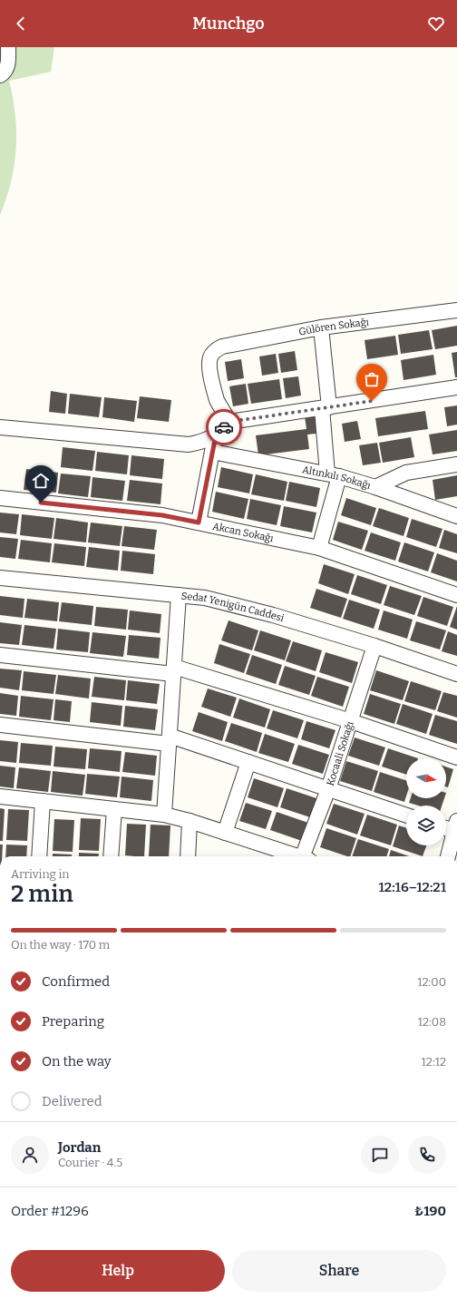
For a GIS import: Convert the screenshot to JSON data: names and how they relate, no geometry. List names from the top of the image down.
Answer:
{
  "streets": {
    "street": [
      "Gülören Sokağı",
      "Altınkılı Sokağı",
      "Akcan Sokağı",
      "Sedat Yenigün Caddesi",
      "Kocaali Sokağı"
    ]
  },
  "crossings": [
    ["Sedat Yenigün Caddesi", "Kocaali Sokağı"]
  ],
  "north": "right",
  "page": {
    "header": "Munchgo",
    "heading": ["2 min", "Arriving in", "12:16–12:21"],
    "panel": [
      "Jordan",
      "Courier · 4.5",
      "Order #1296",
      "₺190"
    ],
    "bar": "On the way · 170 m",
    "list": [
      ["Confirmed", "12:00"],
      ["Preparing", "12:08"],
      ["On the way", "12:12"],
      "Delivered"
    ],
    "buttons": ["Help", "Share"]
  }
}
